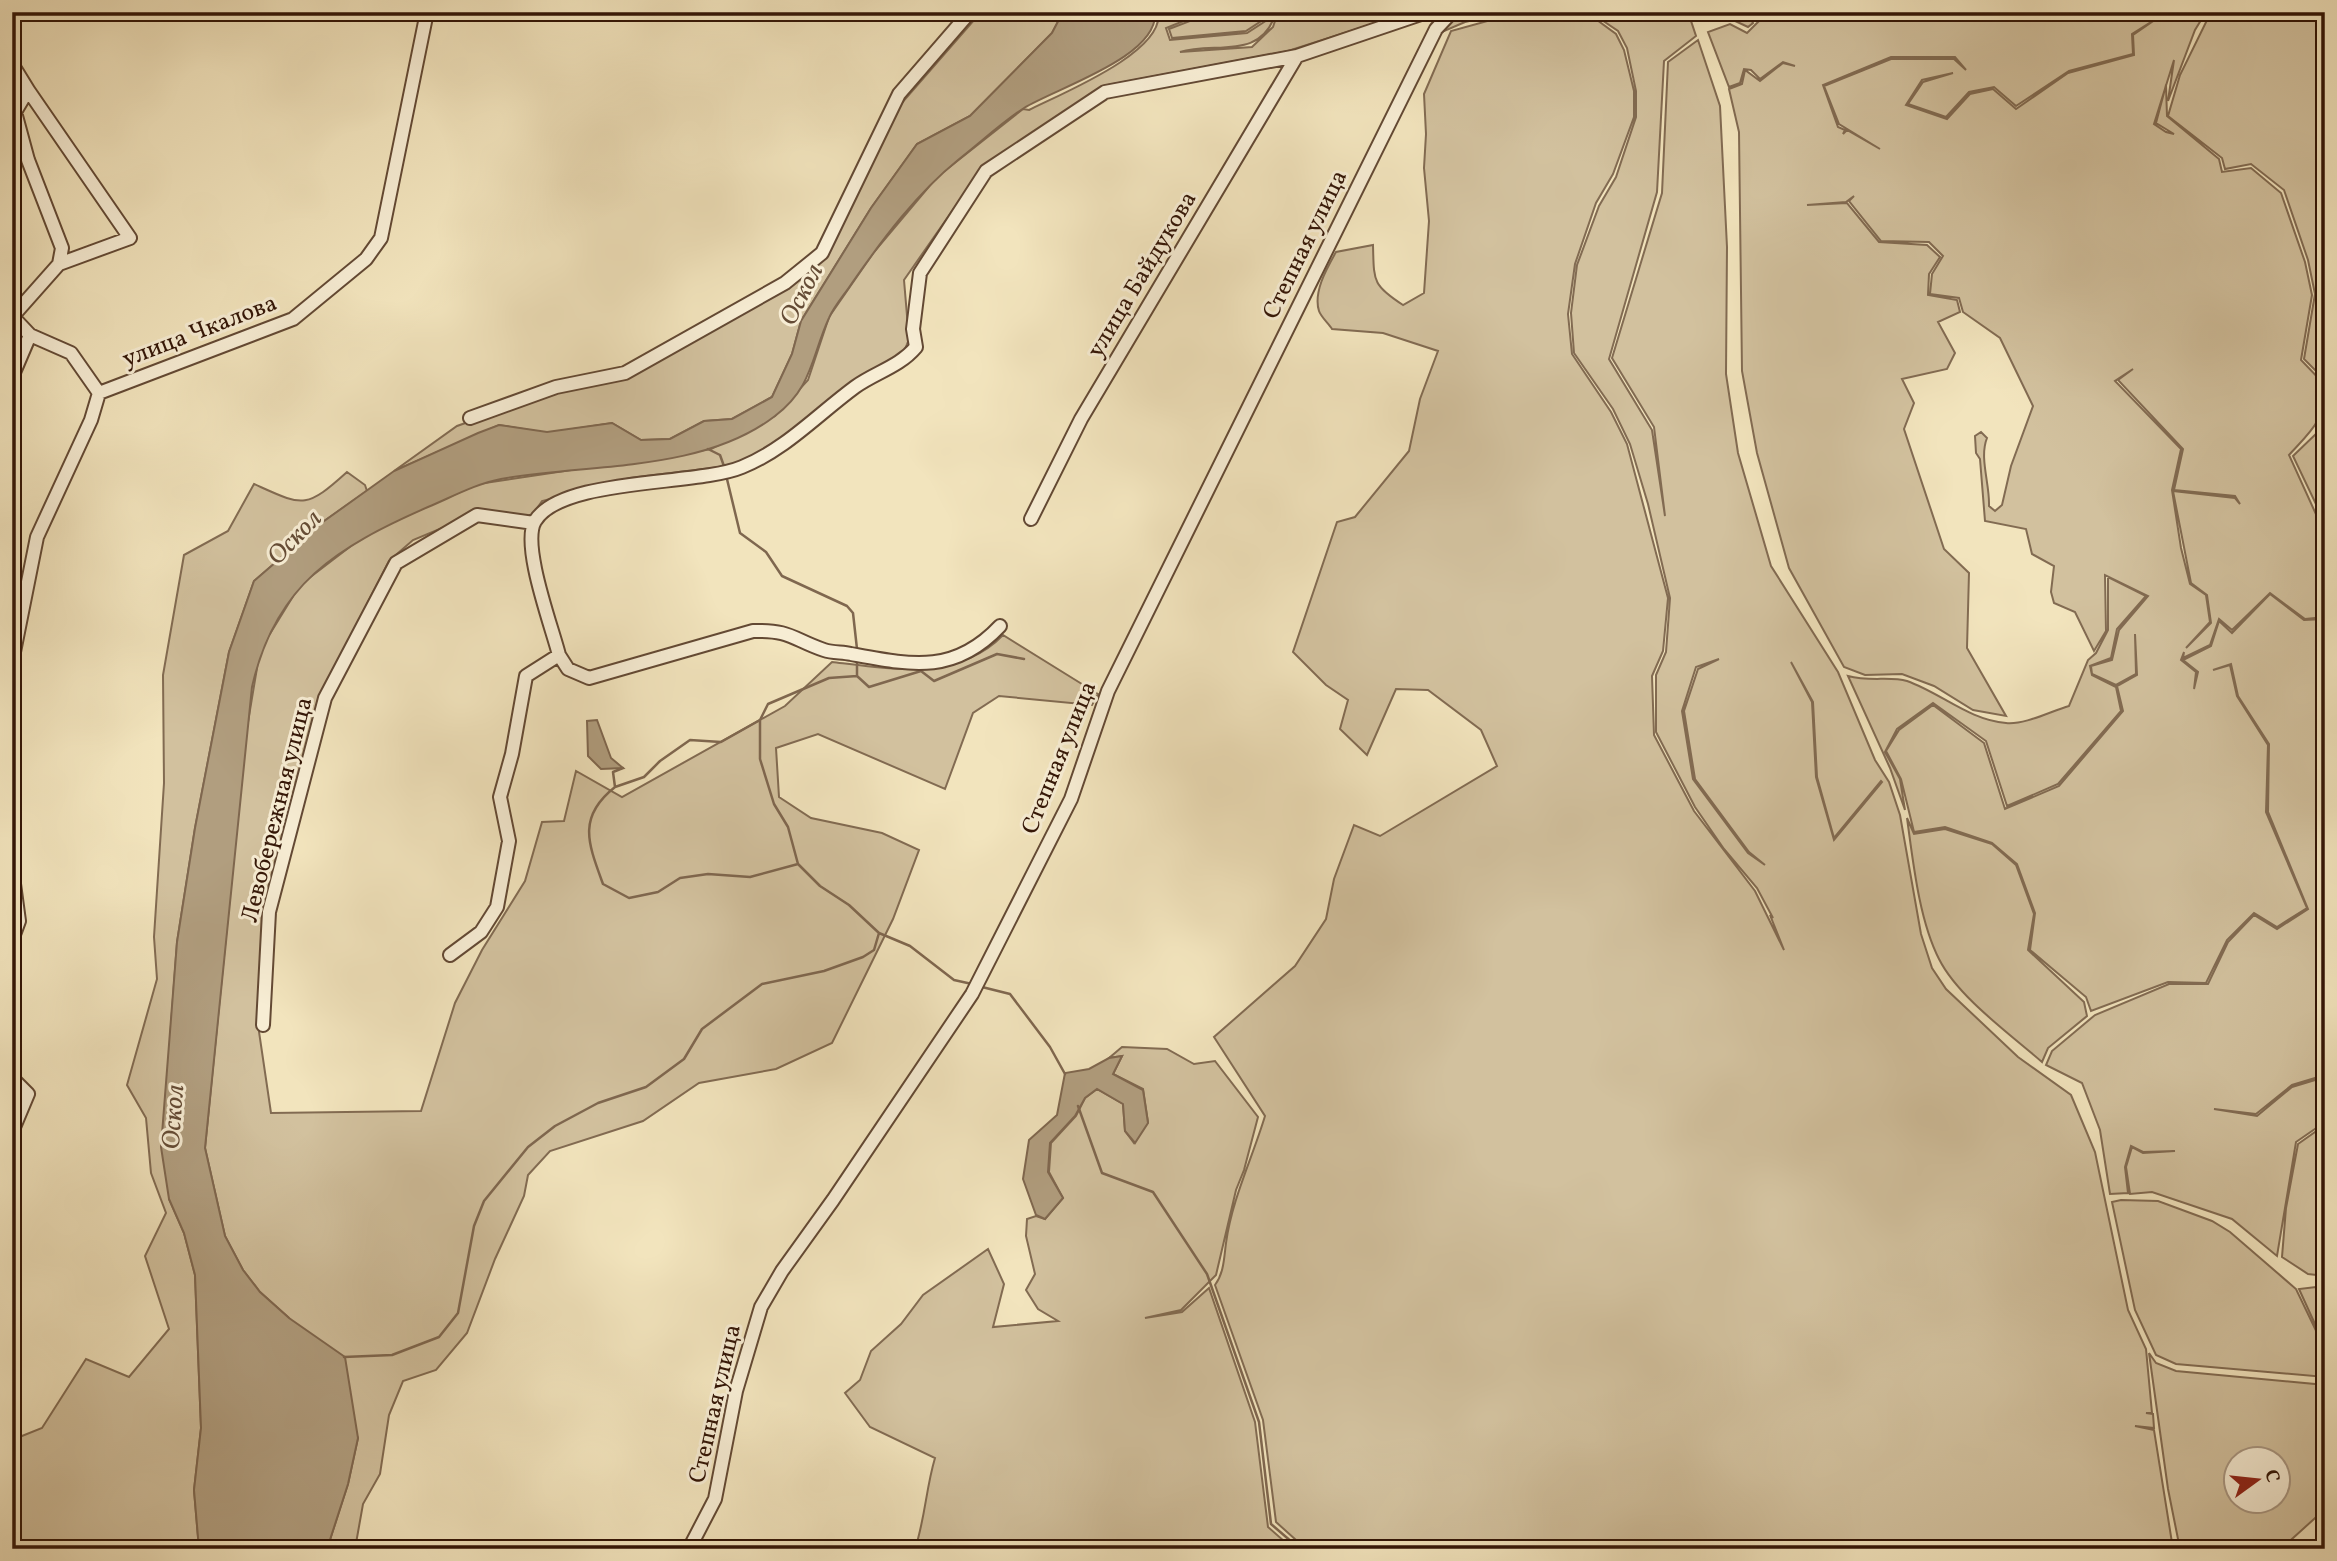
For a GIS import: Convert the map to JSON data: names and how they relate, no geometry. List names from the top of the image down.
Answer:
{
  "streets": {
    "street": [
      "Степная улица",
      "улица Байдукова",
      "улица Чкалова",
      "Левобережная улица"
    ]
  },
  "water": ["Оскол"],
  "north": "right"
}
